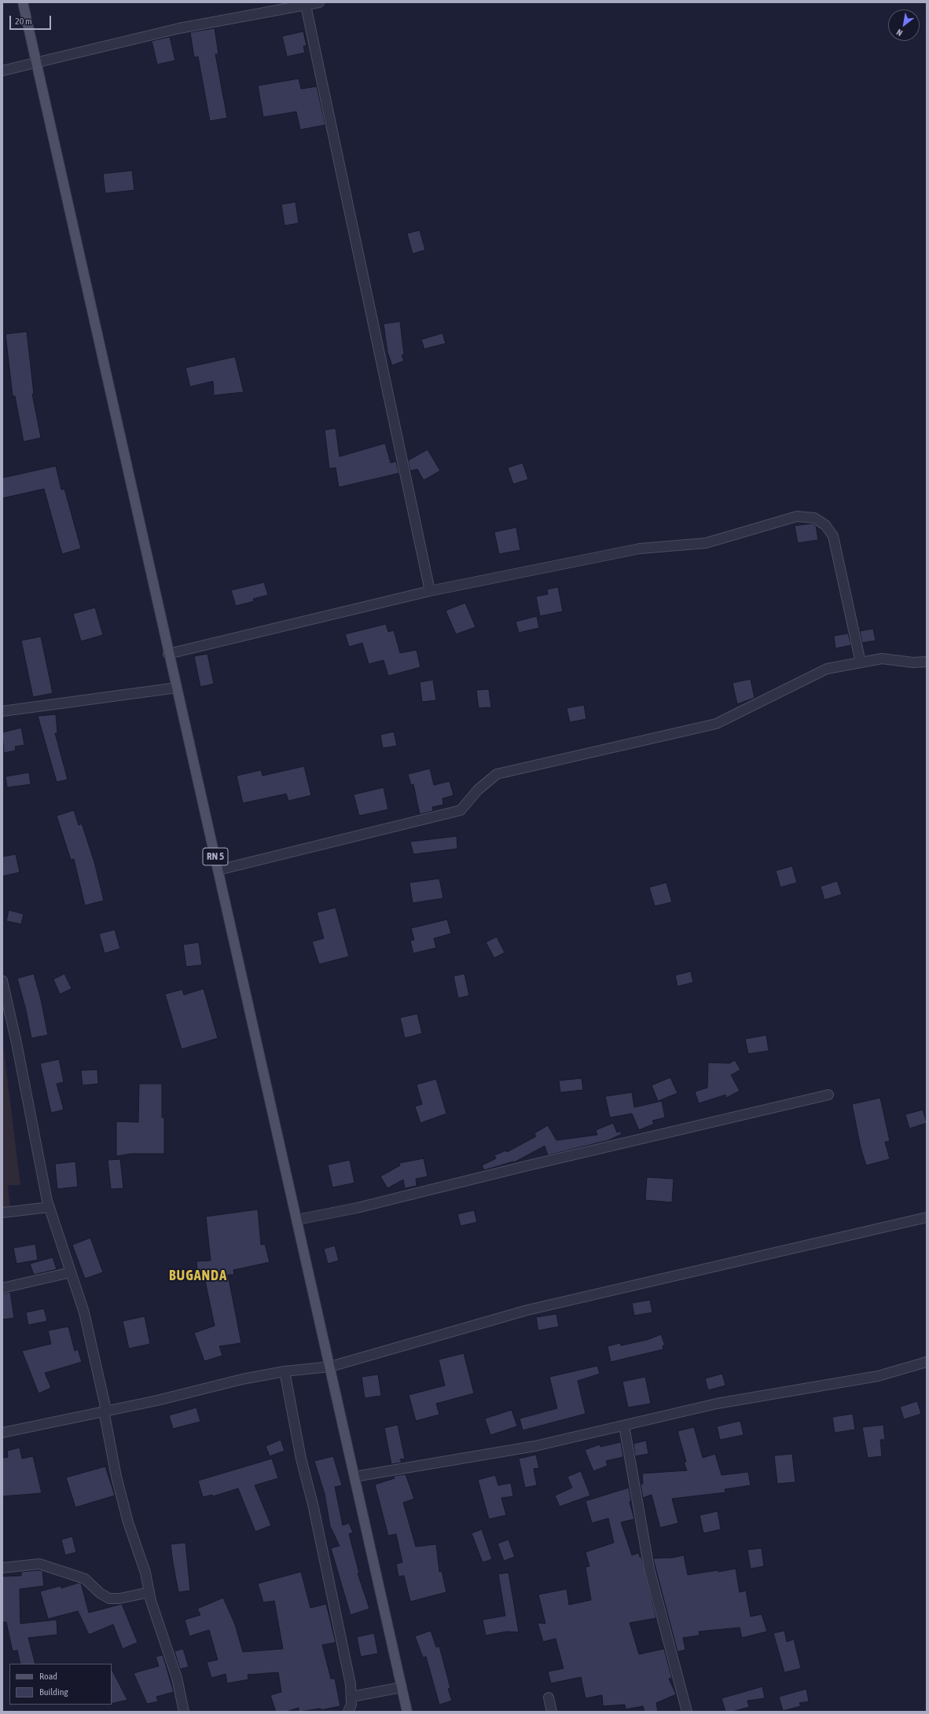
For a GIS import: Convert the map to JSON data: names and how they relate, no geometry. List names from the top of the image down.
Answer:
{
  "streets": {
    "main road": ["RN 5"]
  },
  "districts": ["BUGANDA"],
  "legend": ["Road", "Building"],
  "scale_bar": "20 m",
  "north": "bottom left"
}
